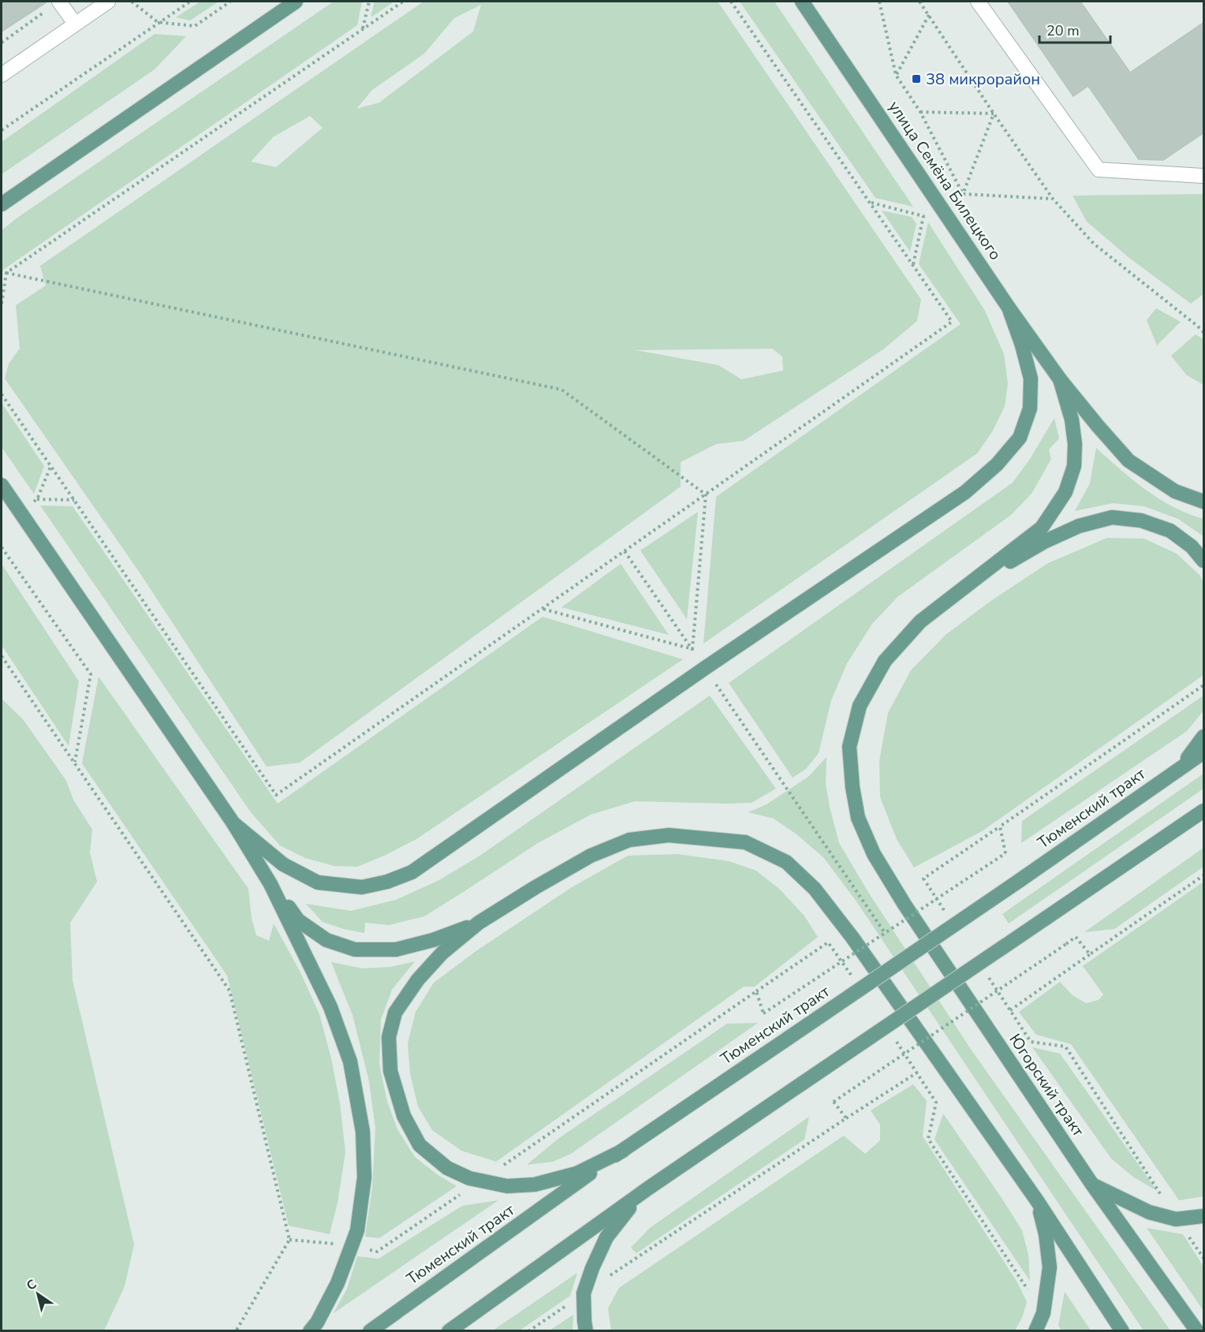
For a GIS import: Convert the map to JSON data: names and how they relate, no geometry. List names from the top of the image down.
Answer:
{
  "streets": {
    "main road": ["улица Семёна Билецкого", "Тюменский тракт", "Югорский тракт"]
  },
  "places": {
    "transit": ["38 микрорайон"]
  },
  "scale_bar": "20 m",
  "north": "top left"
}
